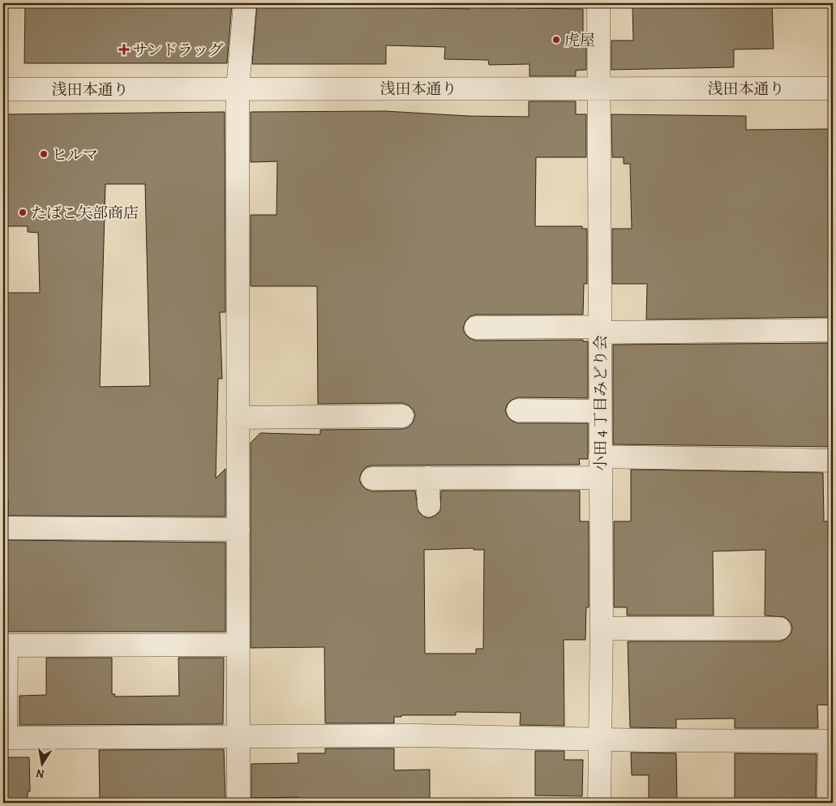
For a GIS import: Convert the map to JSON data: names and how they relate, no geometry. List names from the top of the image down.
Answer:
{
  "streets": {
    "street": ["浅田本通り", "小田 4 丁目みどり会"]
  },
  "crossings": [
    ["浅田本通り", "小田 4 丁目みどり会"]
  ],
  "places": {
    "other": ["虎屋", "ヒルマ", "たばこ矢部商店"],
    "health": ["サンドラッグ"]
  },
  "north": "bottom"
}
